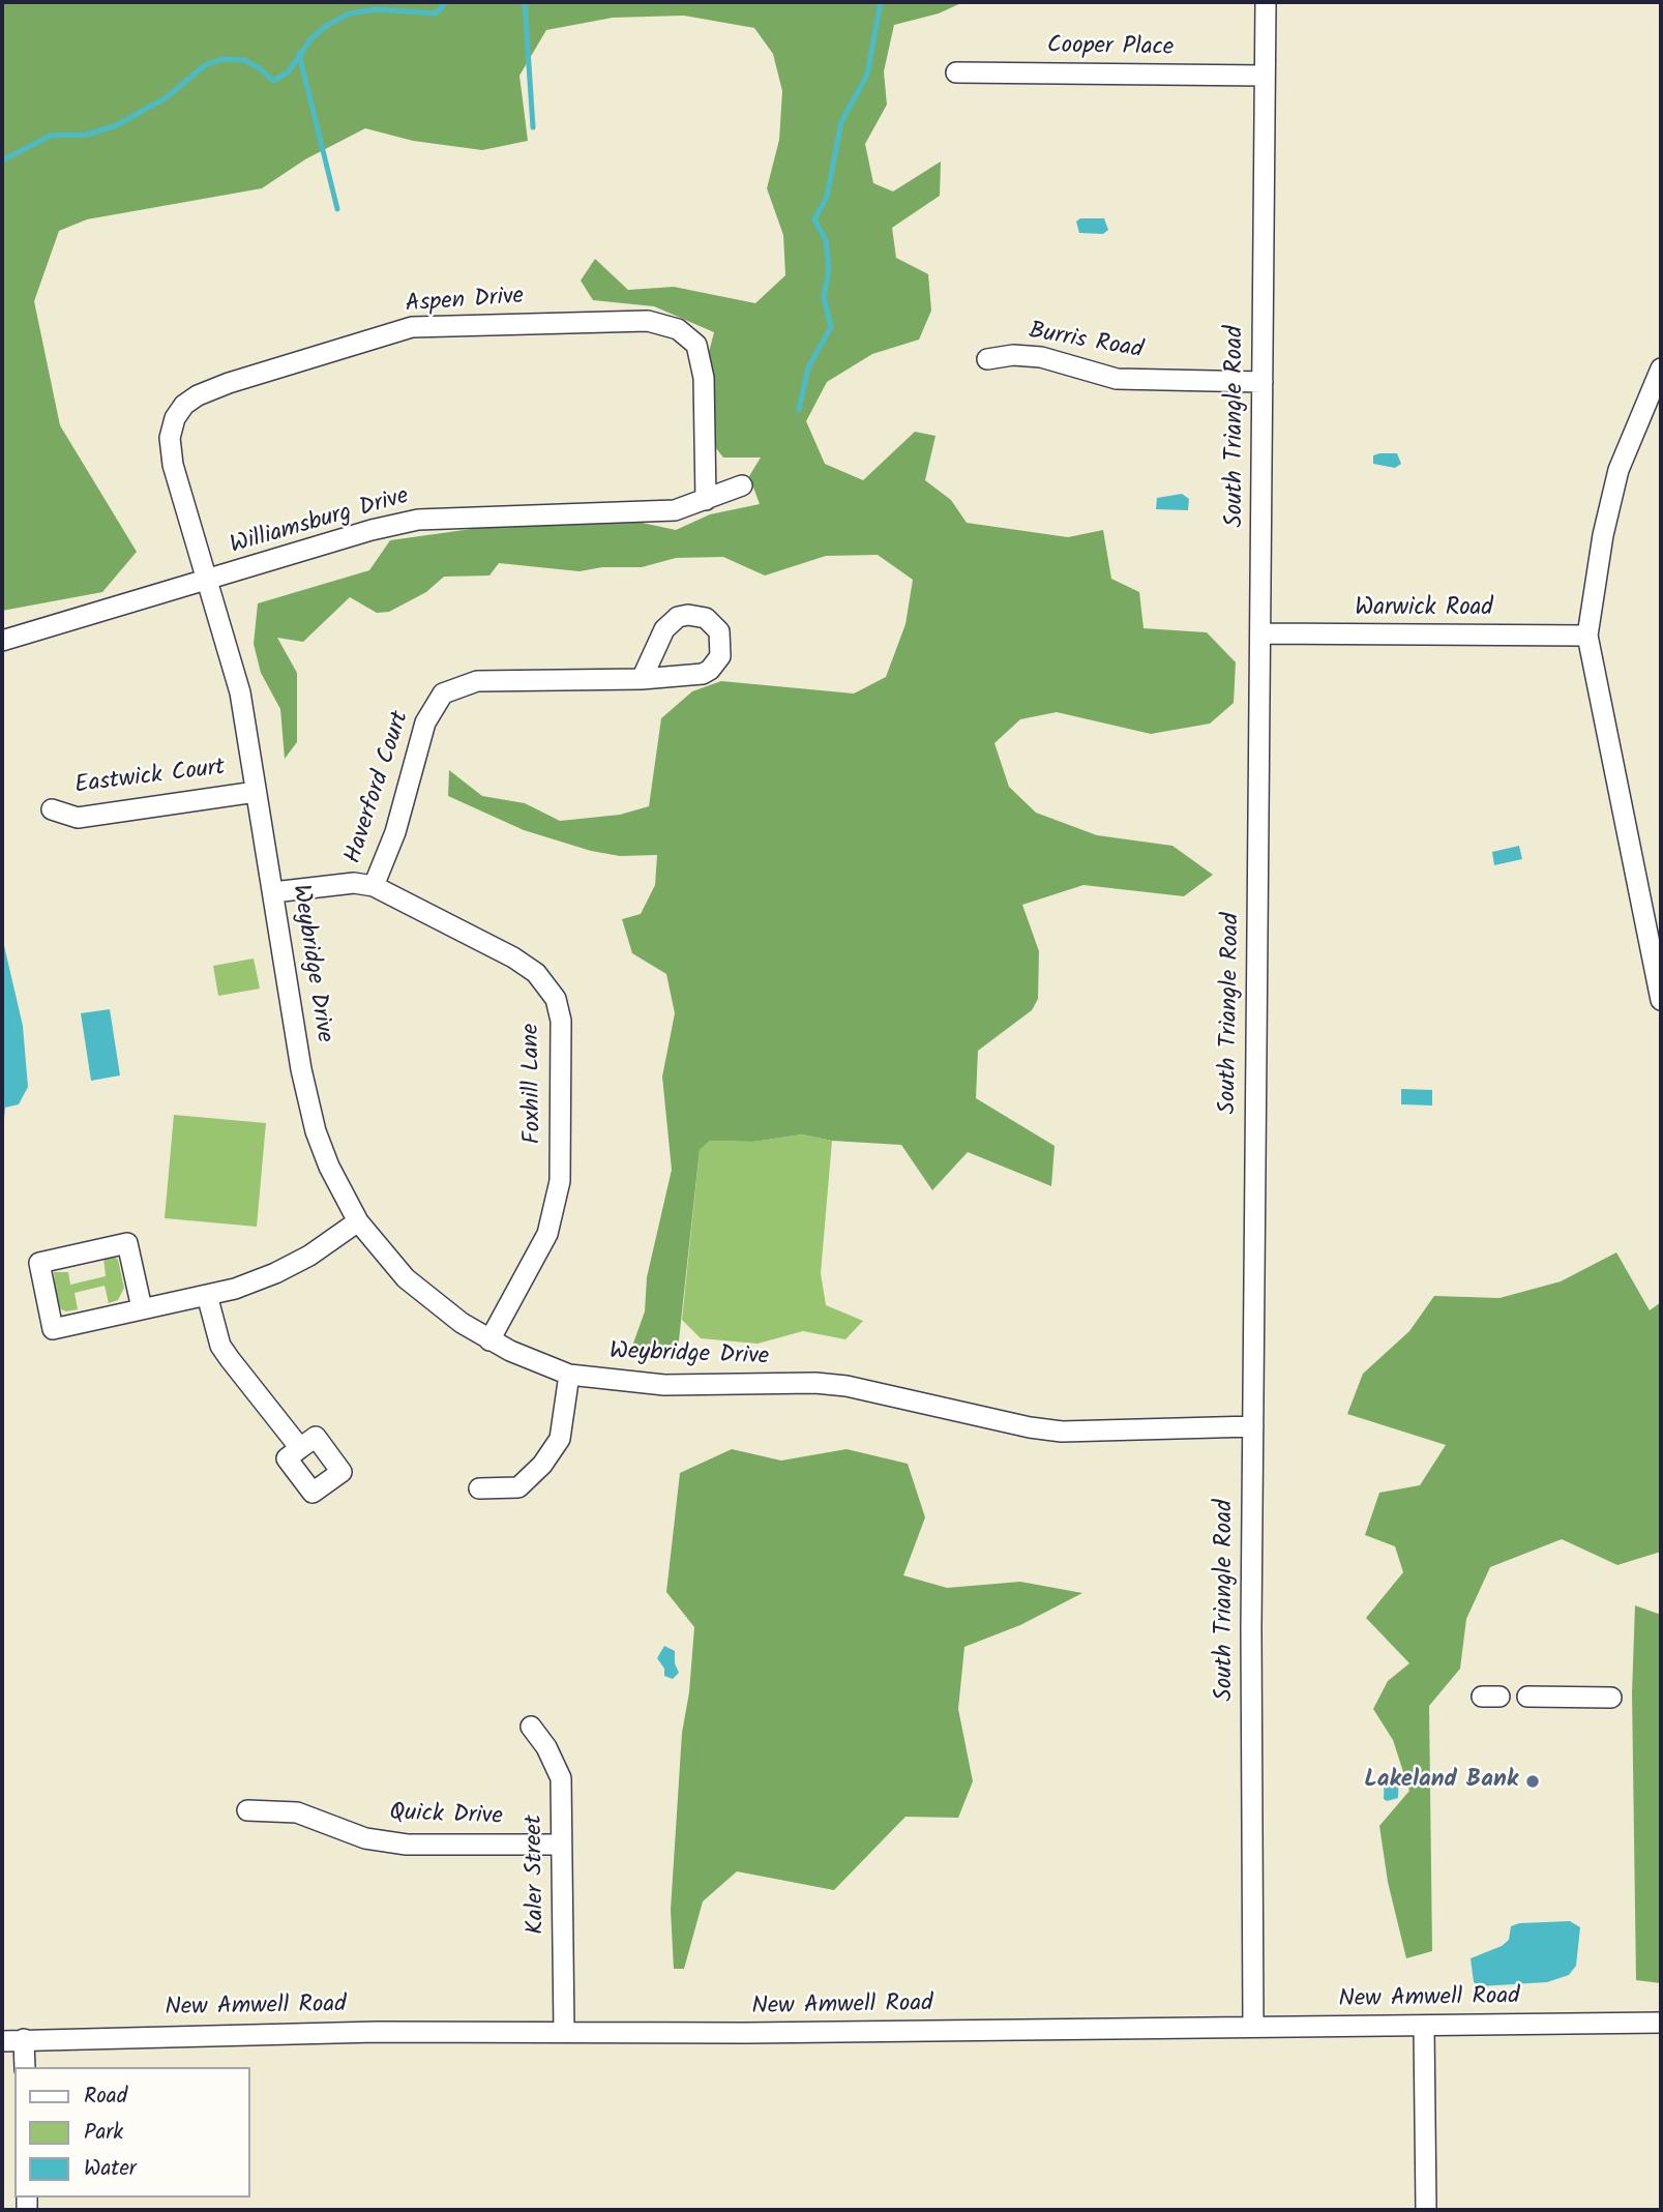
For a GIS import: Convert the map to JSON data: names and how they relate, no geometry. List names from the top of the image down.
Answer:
{
  "streets": {
    "street": [
      "Cooper Place",
      "Aspen Drive",
      "Burris Road",
      "South Triangle Road",
      "Williamsburg Drive",
      "Warwick Road",
      "Eastwick Court",
      "Haverford Court",
      "Weybridge Drive",
      "Foxhill Lane",
      "Quick Drive",
      "Kaler Street",
      "New Amwell Road"
    ]
  },
  "crossings": [
    ["Cooper Place", "South Triangle Road"],
    ["Aspen Drive", "Williamsburg Drive"],
    ["Aspen Drive", "Weybridge Drive"],
    ["Burris Road", "South Triangle Road"],
    ["South Triangle Road", "Warwick Road"],
    ["South Triangle Road", "Weybridge Drive"],
    ["South Triangle Road", "New Amwell Road"],
    ["Williamsburg Drive", "Weybridge Drive"],
    ["Eastwick Court", "Weybridge Drive"],
    ["Haverford Court", "Foxhill Lane"],
    ["Weybridge Drive", "Foxhill Lane"],
    ["Quick Drive", "Kaler Street"],
    ["Kaler Street", "New Amwell Road"]
  ],
  "places": ["Lakeland Bank"],
  "legend": ["Road", "Park", "Water"]
}
